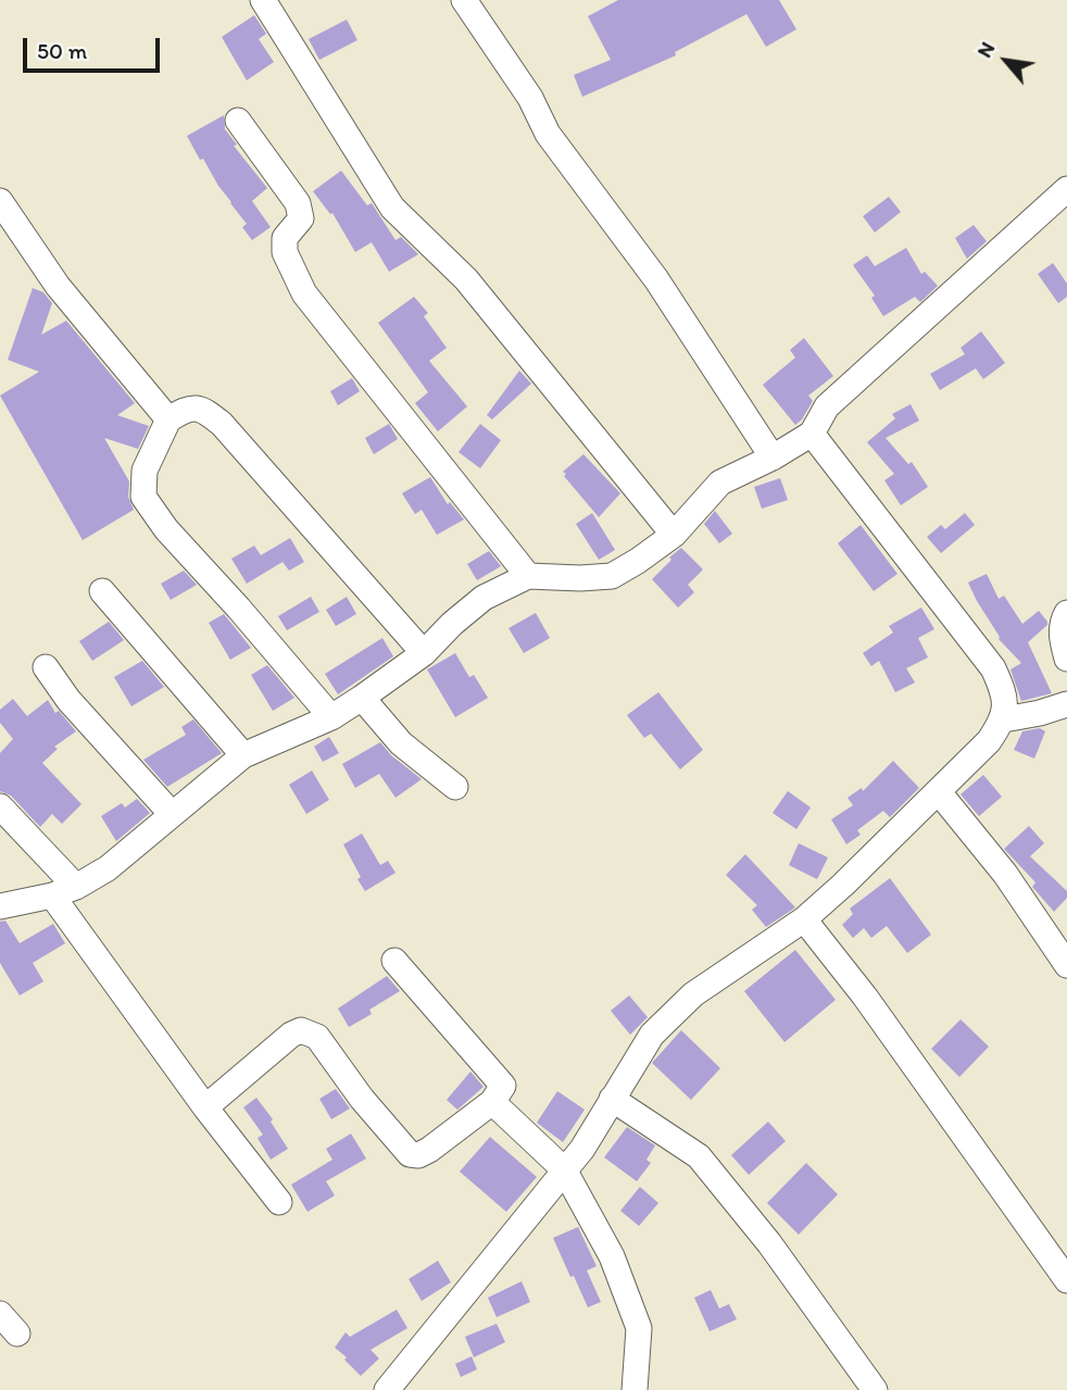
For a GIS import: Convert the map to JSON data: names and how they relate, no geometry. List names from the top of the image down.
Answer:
{
  "scale_bar": "50 m",
  "north": "top left"
}
